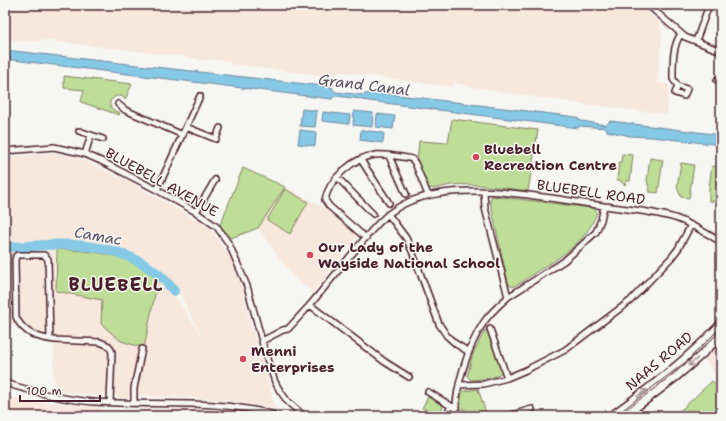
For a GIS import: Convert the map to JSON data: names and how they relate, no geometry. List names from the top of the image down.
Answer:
{
  "streets": {
    "main road": ["NAAS ROAD"],
    "street": ["BLUEBELL AVENUE", "BLUEBELL ROAD"]
  },
  "crossings": [
    ["BLUEBELL AVENUE", "BLUEBELL ROAD"]
  ],
  "districts": ["BLUEBELL"],
  "water": ["Grand Canal", "Camac"],
  "places": ["Bluebell Recreation Centre", "Our Lady of the Wayside National School", "Menni Enterprises"],
  "scale_bar": "100 m"
}
